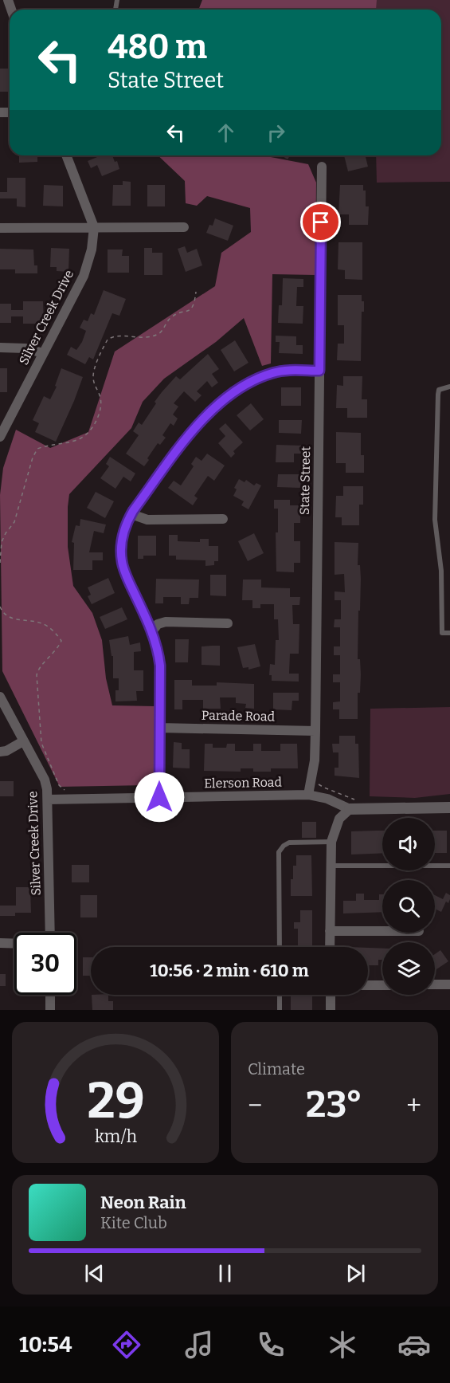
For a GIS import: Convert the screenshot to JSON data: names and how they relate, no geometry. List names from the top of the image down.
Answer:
{
  "streets": {
    "street": [
      "Silver Creek Drive",
      "State Street",
      "Parade Road",
      "Elerson Road"
    ]
  },
  "crossings": [
    ["Silver Creek Drive", "Elerson Road"],
    ["State Street", "Parade Road"],
    ["State Street", "Elerson Road"]
  ],
  "page": {
    "turn": ["480 m", "State Street"],
    "limit": "30",
    "trip": "10:56 · 2 min · 610 m",
    "tile": "Climate",
    "heat": ["−", "23°", "+"],
    "song": ["Neon Rain", "Kite Club"],
    "tabs": "10:54",
    "gauge": ["29", "km/h"]
  }
}
